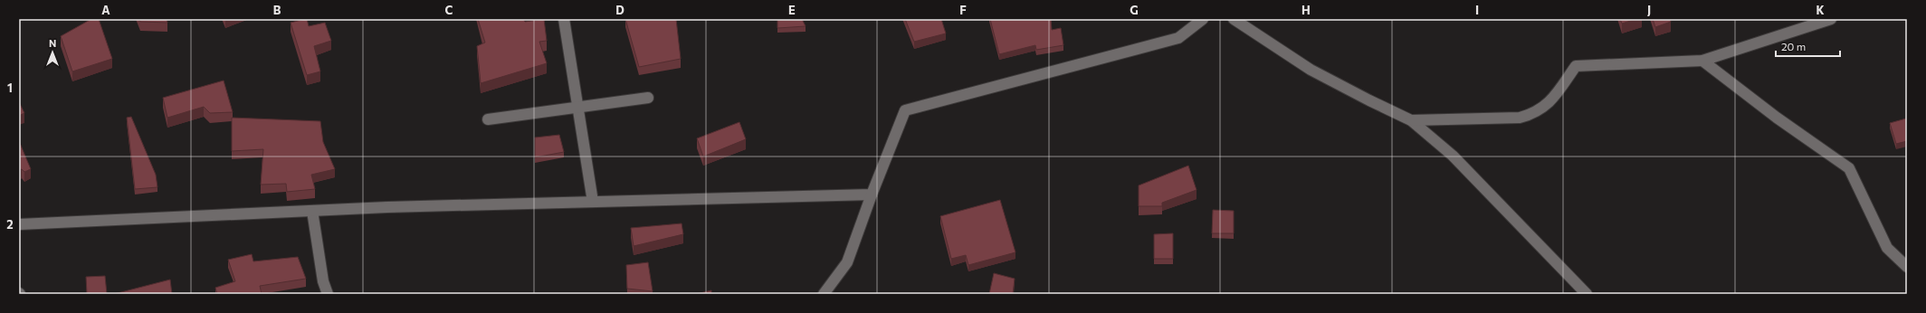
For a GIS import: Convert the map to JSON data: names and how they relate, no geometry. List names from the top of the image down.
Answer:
{
  "scale_bar": "20 m",
  "north": "top",
  "grid": {
    "columns": [
      "A",
      "B",
      "C",
      "D",
      "E",
      "F",
      "G",
      "H",
      "I",
      "J",
      "K"
    ],
    "rows": ["1", "2"]
  }
}
